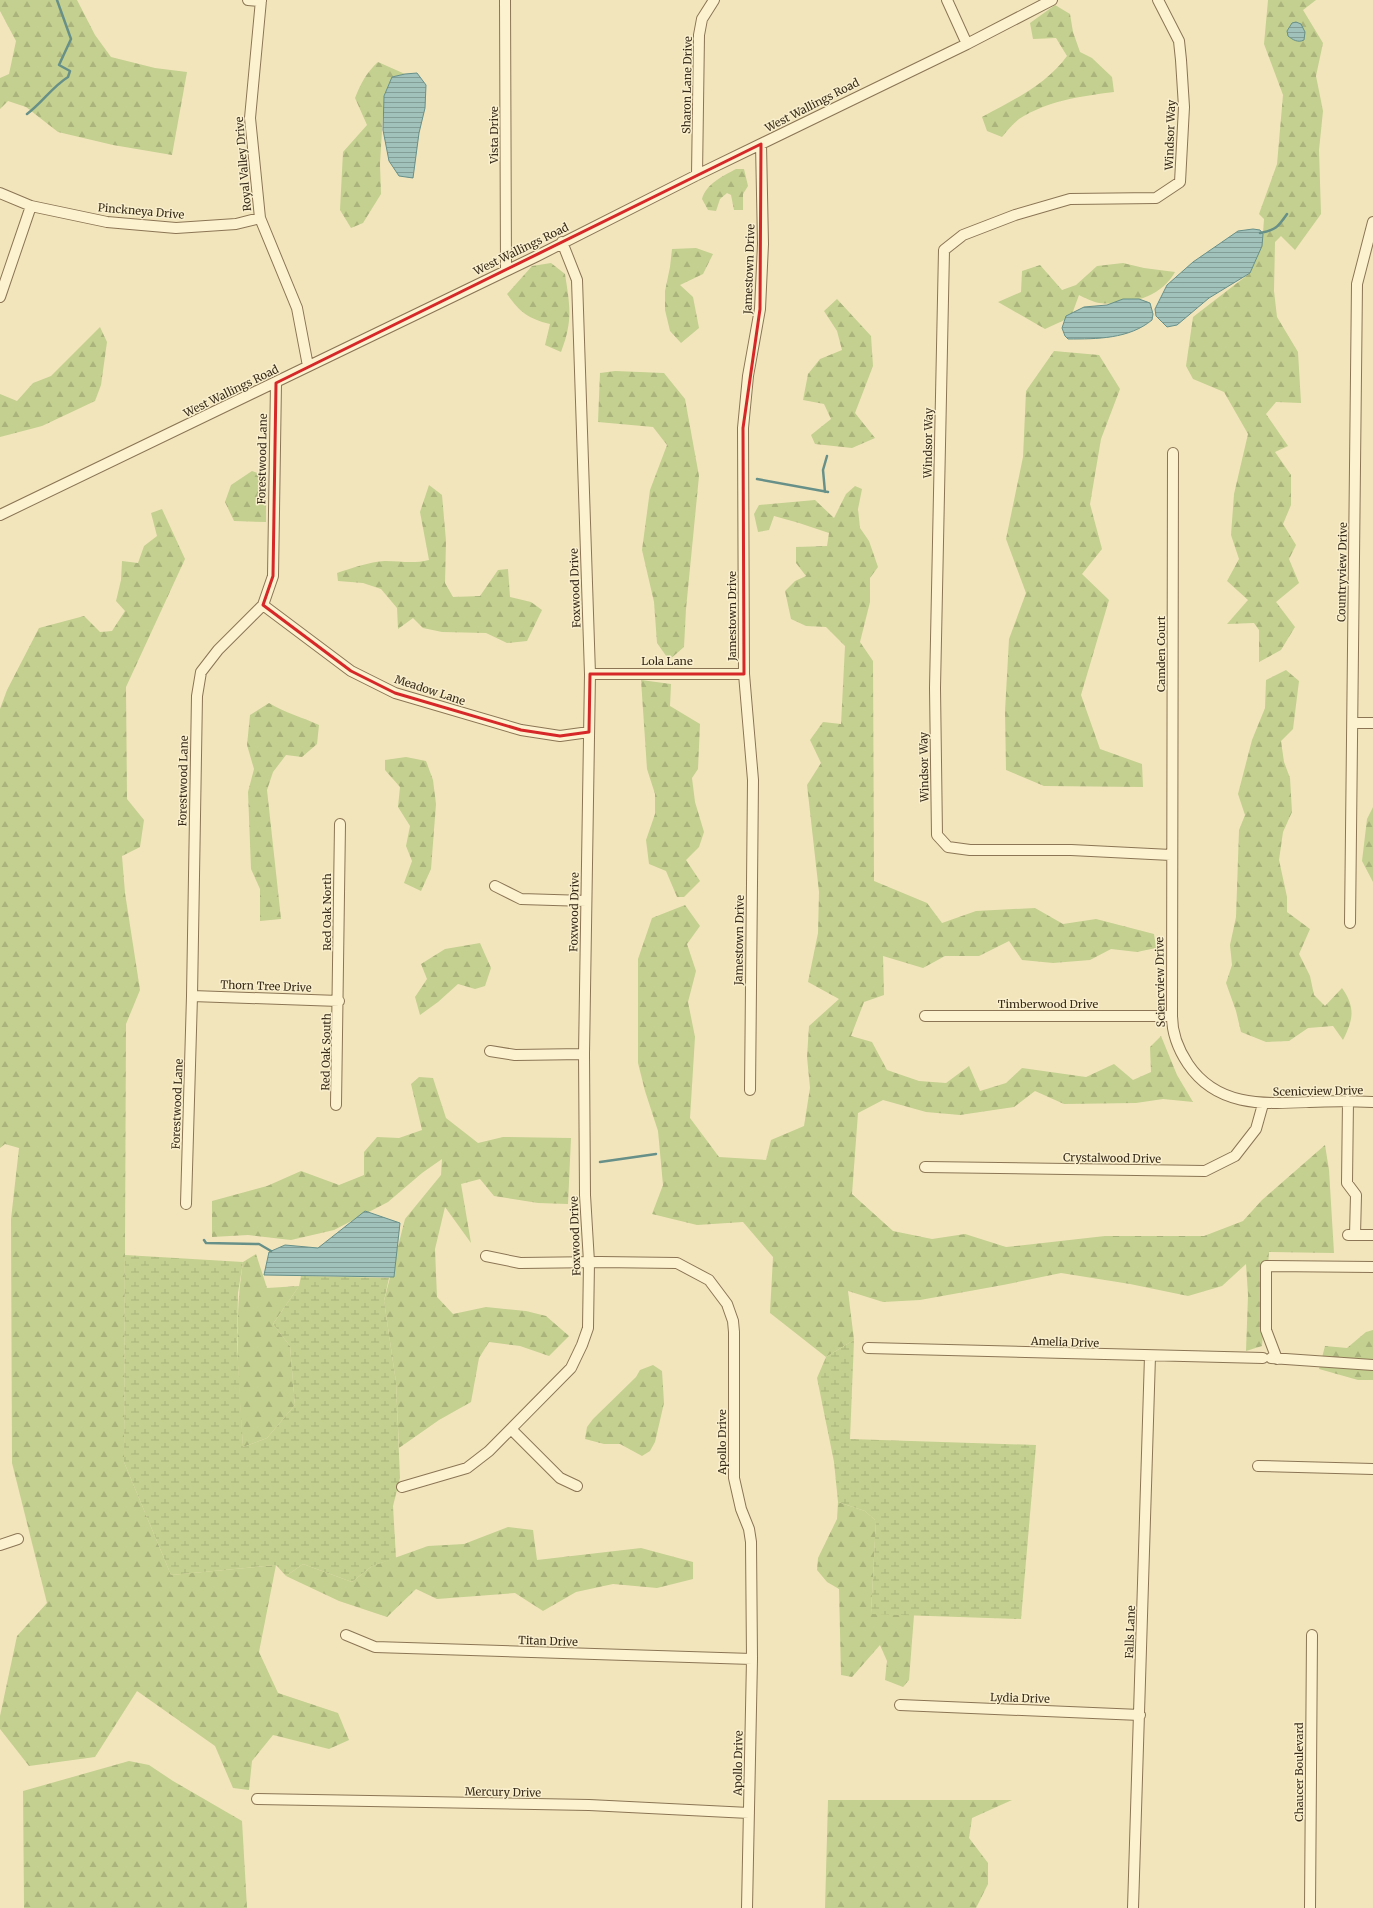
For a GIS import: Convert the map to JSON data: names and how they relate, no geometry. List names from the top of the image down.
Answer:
{
  "streets": {
    "street": [
      "Sharon Lane Drive",
      "West Wallings Road",
      "Vista Drive",
      "Windsor Way",
      "Royal Valley Drive",
      "Pinckneya Drive",
      "Jamestown Drive",
      "Forestwood Lane",
      "Countryview Drive",
      "Foxwood Drive",
      "Camden Court",
      "Lola Lane",
      "Meadow Lane",
      "Red Oak North",
      "Sciencview Drive",
      "Thorn Tree Drive",
      "Timberwood Drive",
      "Red Oak South",
      "Scenicview Drive",
      "Crystalwood Drive",
      "Amelia Drive",
      "Apollo Drive",
      "Falls Lane",
      "Titan Drive",
      "Lydia Drive",
      "Chaucer Boulevard",
      "Mercury Drive"
    ]
  },
  "crossings": [
    ["Sharon Lane Drive", "West Wallings Road"],
    ["West Wallings Road", "Vista Drive"],
    ["West Wallings Road", "Royal Valley Drive"],
    ["West Wallings Road", "Jamestown Drive"],
    ["West Wallings Road", "Forestwood Lane"],
    ["West Wallings Road", "Foxwood Drive"],
    ["Windsor Way", "Camden Court"],
    ["Windsor Way", "Sciencview Drive"],
    ["Royal Valley Drive", "Pinckneya Drive"],
    ["Jamestown Drive", "Lola Lane"],
    ["Forestwood Lane", "Meadow Lane"],
    ["Forestwood Lane", "Thorn Tree Drive"],
    ["Foxwood Drive", "Lola Lane"],
    ["Foxwood Drive", "Meadow Lane"],
    ["Foxwood Drive", "Apollo Drive"],
    ["Camden Court", "Sciencview Drive"],
    ["Red Oak North", "Thorn Tree Drive"],
    ["Red Oak North", "Red Oak South"],
    ["Sciencview Drive", "Timberwood Drive"],
    ["Sciencview Drive", "Scenicview Drive"],
    ["Sciencview Drive", "Crystalwood Drive"],
    ["Thorn Tree Drive", "Red Oak South"],
    ["Scenicview Drive", "Crystalwood Drive"],
    ["Amelia Drive", "Falls Lane"],
    ["Apollo Drive", "Titan Drive"],
    ["Apollo Drive", "Mercury Drive"],
    ["Falls Lane", "Lydia Drive"]
  ]
}
